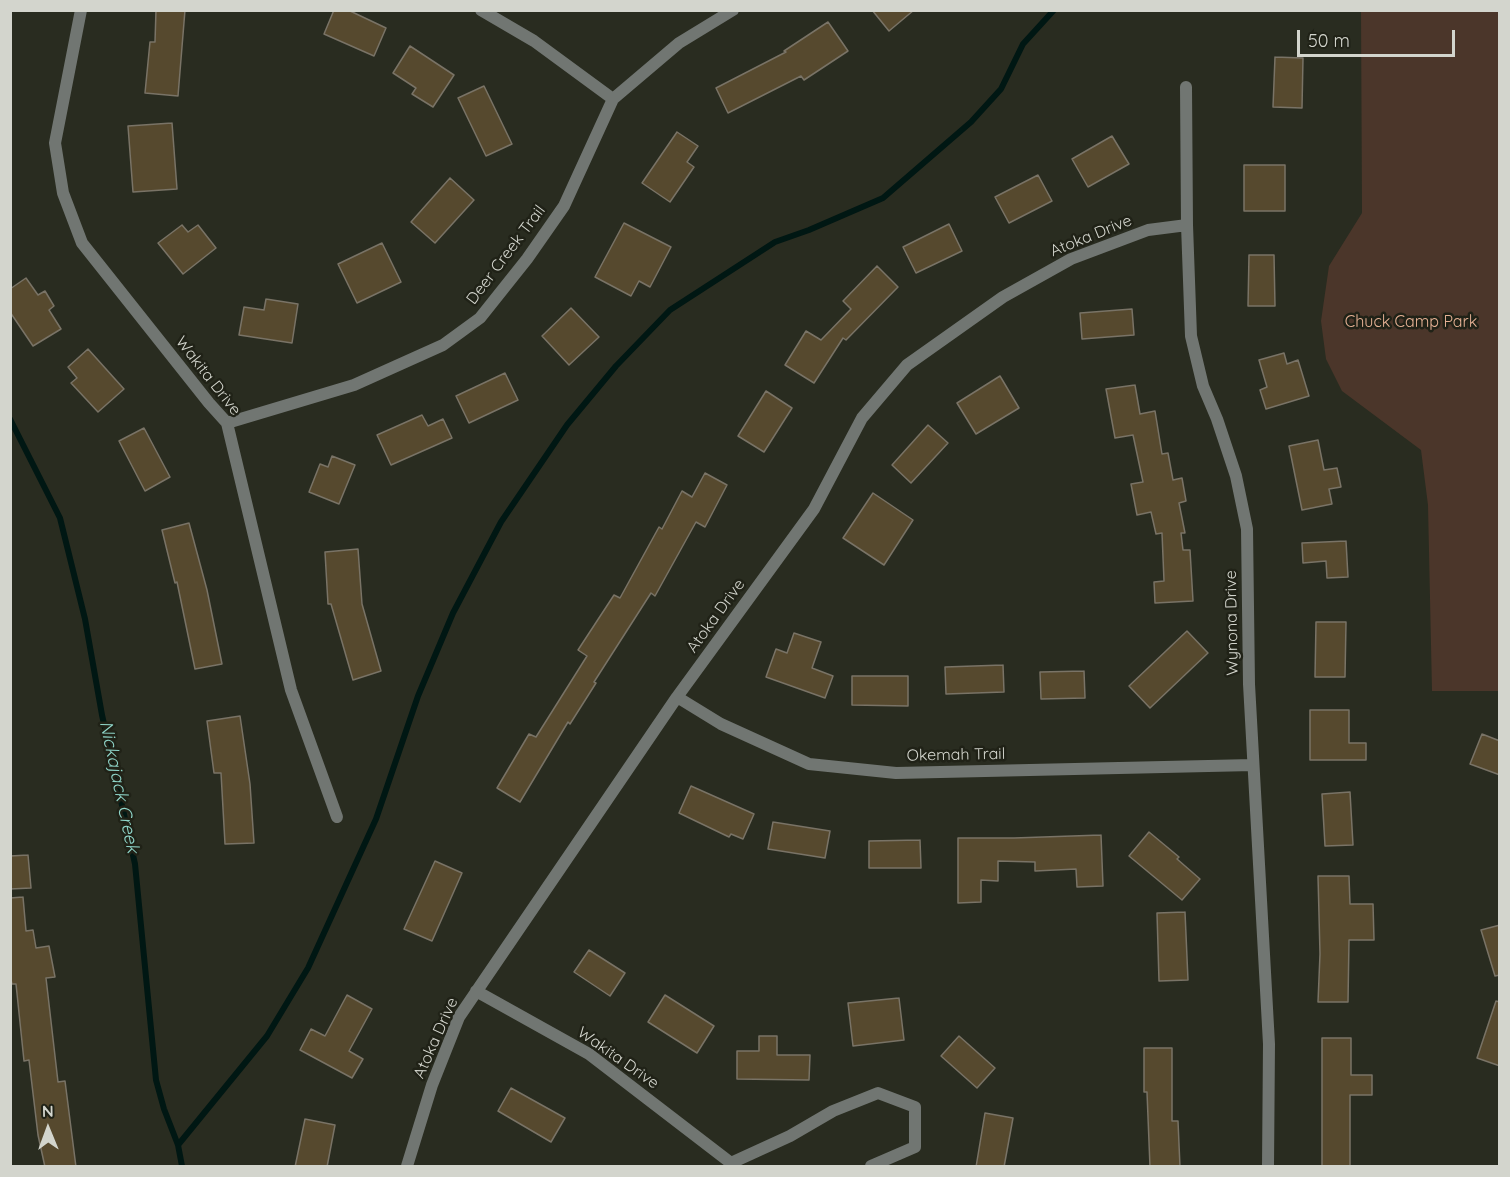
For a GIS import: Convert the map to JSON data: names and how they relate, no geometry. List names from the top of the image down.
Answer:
{
  "streets": {
    "street": [
      "Atoka Drive",
      "Deer Creek Trail",
      "Wakita Drive",
      "Wynona Drive",
      "Okemah Trail"
    ]
  },
  "crossings": [
    ["Atoka Drive", "Wakita Drive"],
    ["Atoka Drive", "Wynona Drive"],
    ["Atoka Drive", "Okemah Trail"],
    ["Deer Creek Trail", "Wakita Drive"],
    ["Wynona Drive", "Okemah Trail"]
  ],
  "water": ["Nickajack Creek"],
  "parks": ["Chuck Camp Park"],
  "scale_bar": "50 m",
  "north": "top"
}
